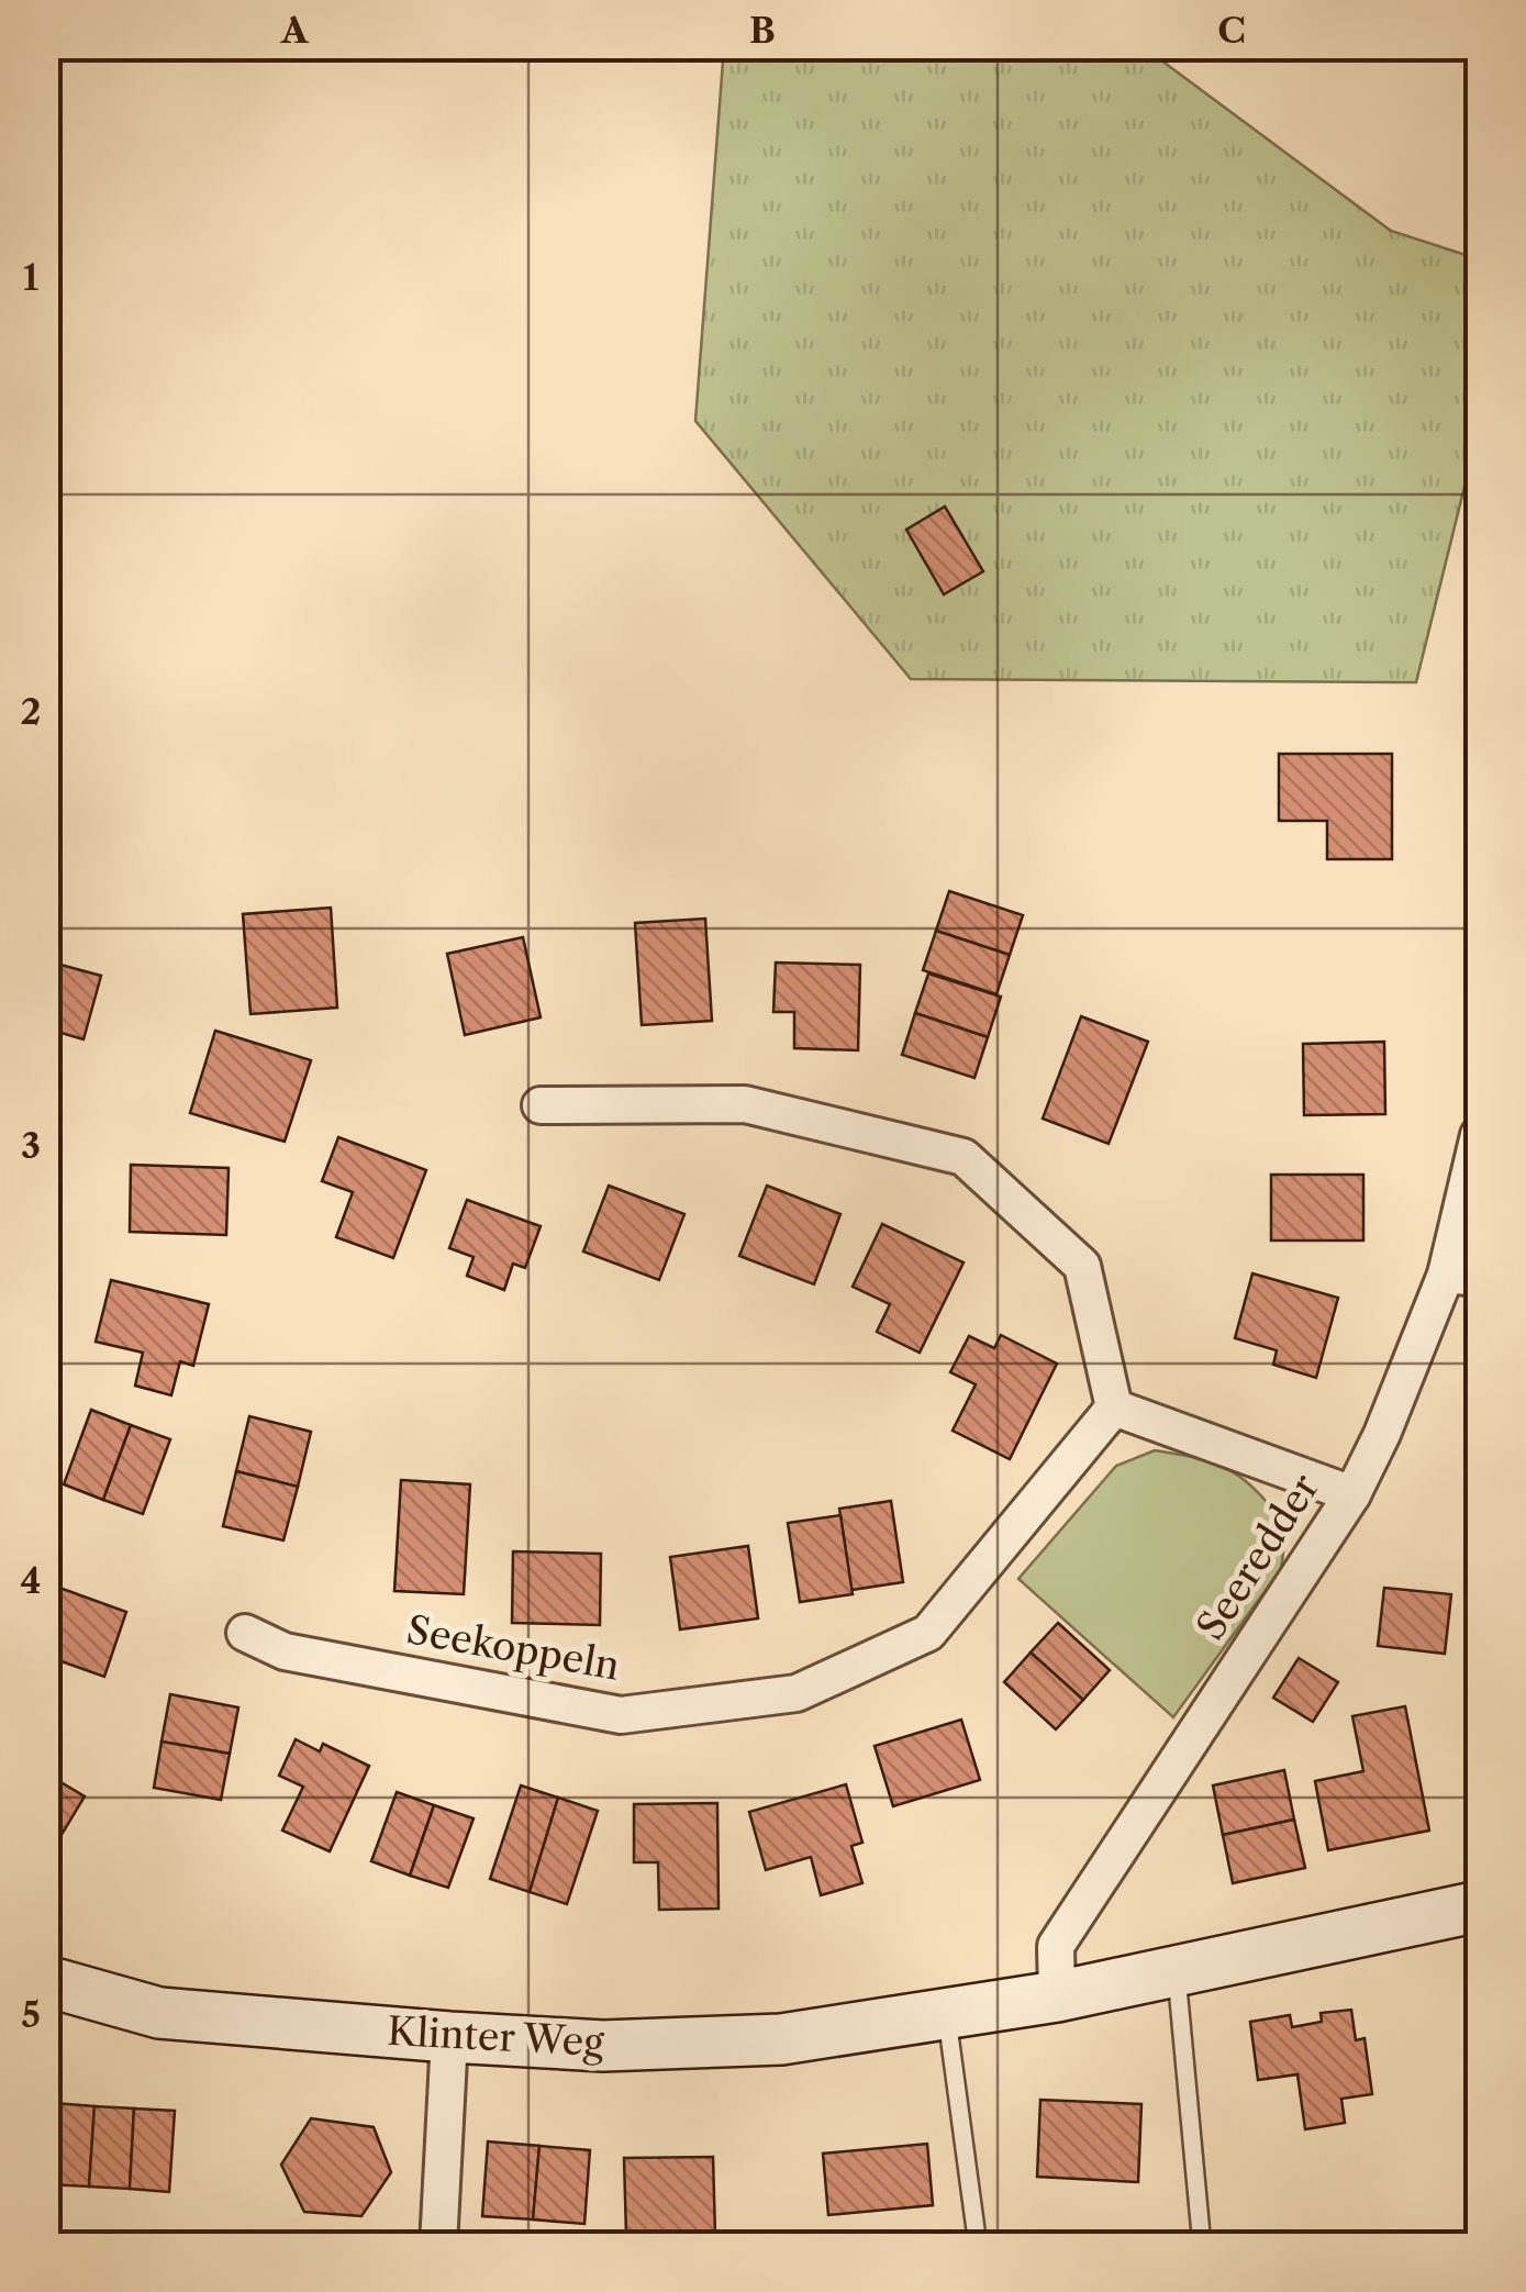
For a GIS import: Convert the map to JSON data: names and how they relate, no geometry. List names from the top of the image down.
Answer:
{
  "streets": {
    "street": ["Seeredder", "Seekoppeln", "Klinter Weg"]
  },
  "crossings": [
    ["Seeredder", "Klinter Weg"]
  ],
  "grid": {
    "columns": ["A", "B", "C"],
    "rows": [
      "1",
      "2",
      "3",
      "4",
      "5"
    ]
  }
}
